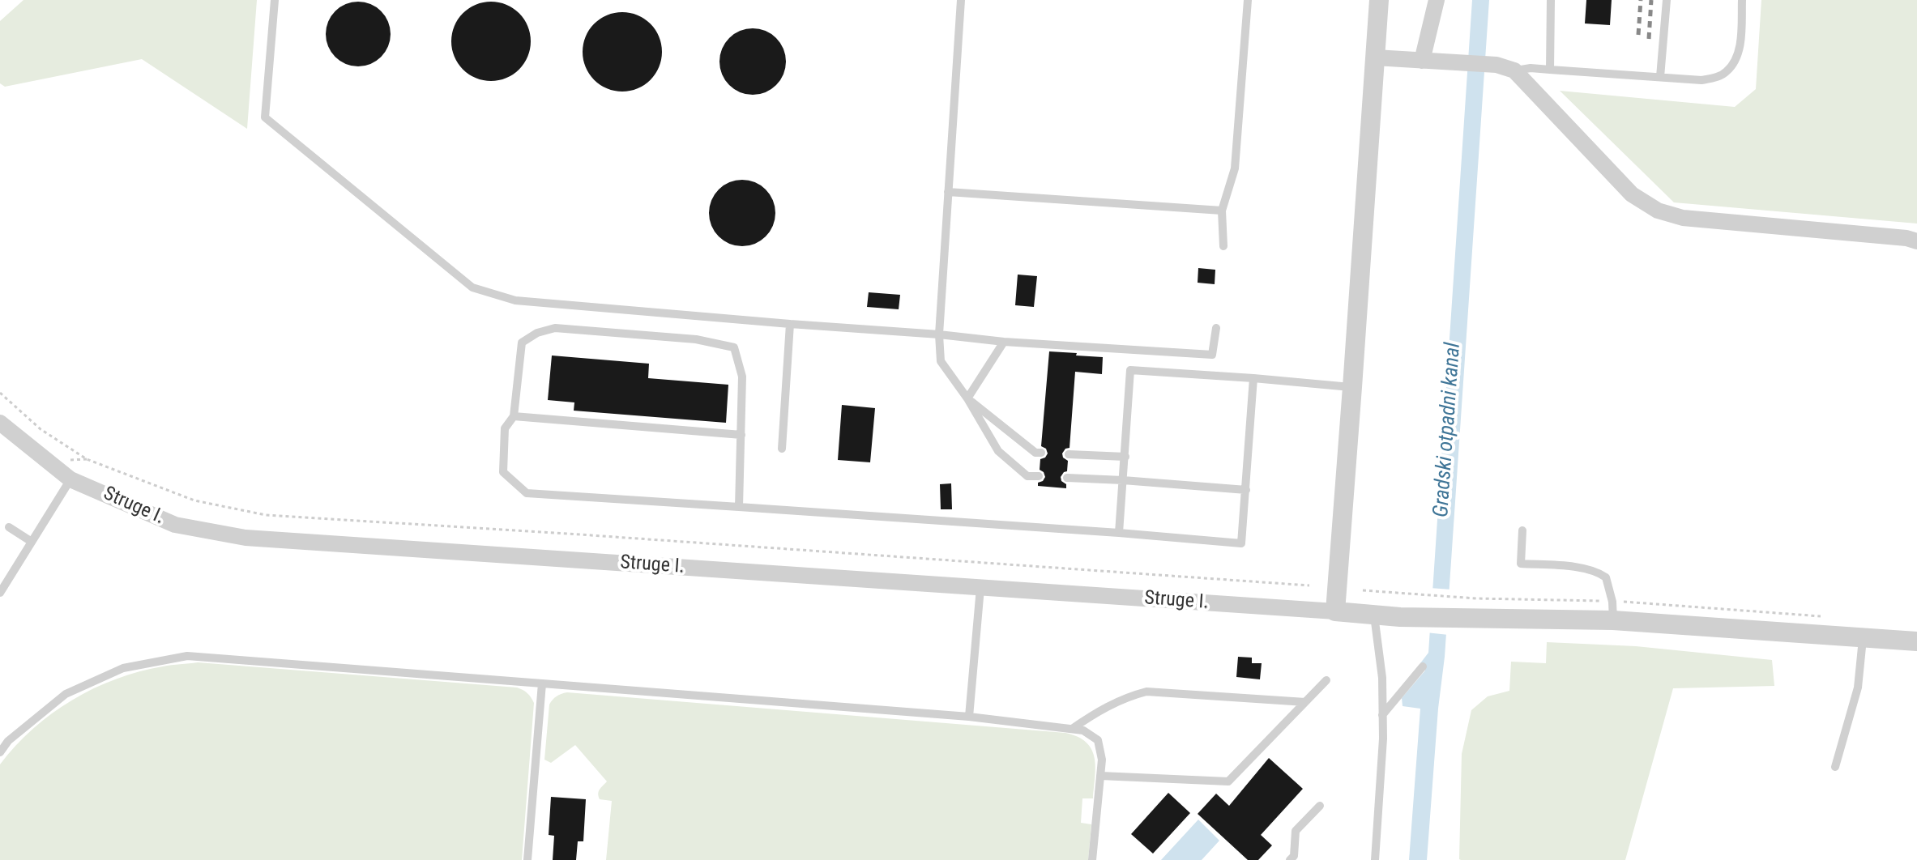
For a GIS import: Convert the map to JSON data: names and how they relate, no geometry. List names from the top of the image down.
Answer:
{
  "streets": {
    "street": ["Struge I."]
  },
  "water": ["Gradski otpadni kanal"]
}
